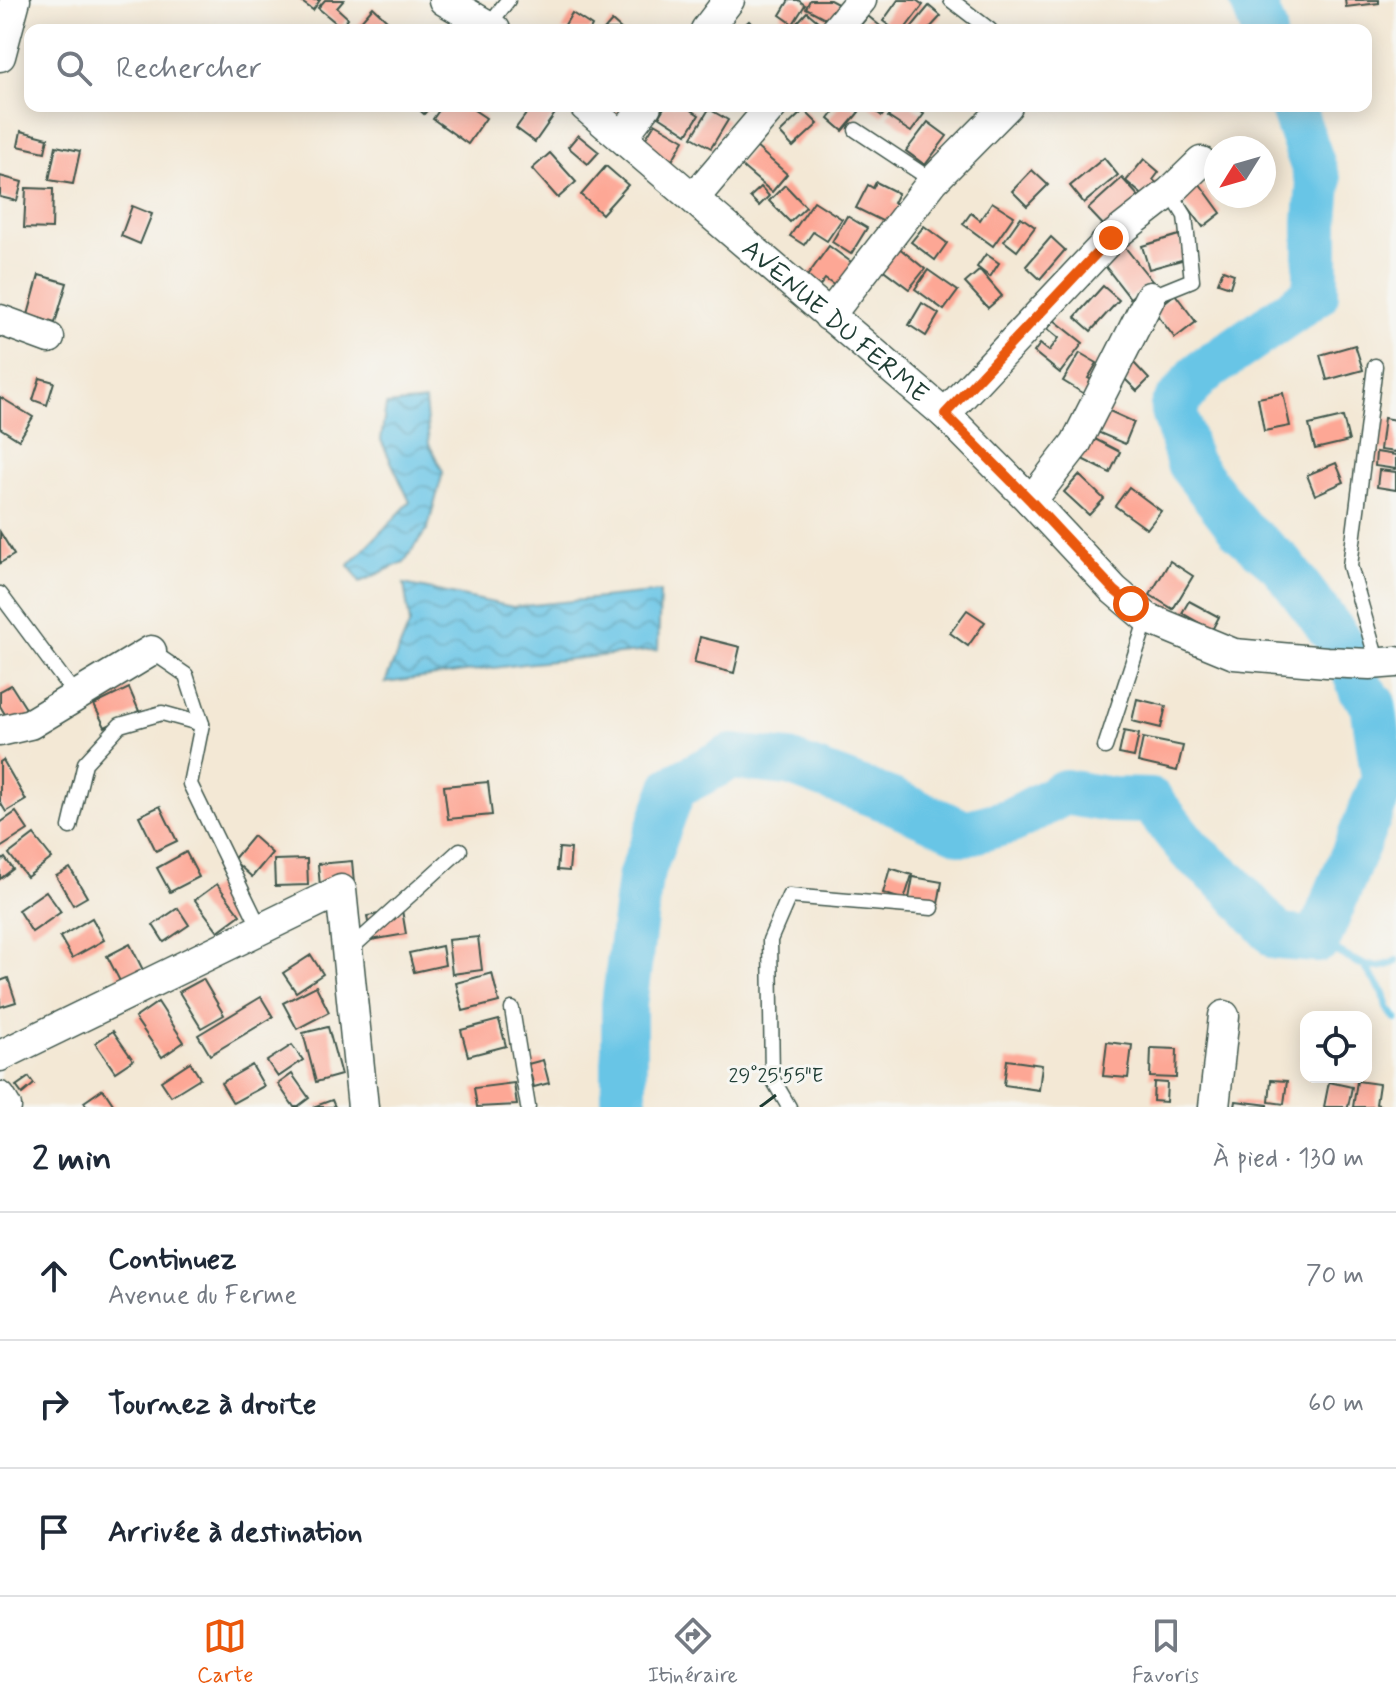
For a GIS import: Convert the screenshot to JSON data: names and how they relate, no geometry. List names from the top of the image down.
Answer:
{
  "streets": {
    "street": ["AVENUE DU FERME"]
  },
  "north": "bottom left",
  "page": {
    "search": "Rechercher",
    "heading": ["2 min", "À pied · 130 m"],
    "list": [
      ["Continuez", "Avenue du Ferme", "70 m"],
      ["Tournez à droite", "60 m"],
      "Arrivée à destination"
    ],
    "nav": ["Carte", "Itinéraire", "Favoris"]
  },
  "coordinates": ["29°25'55\"E"]
}
